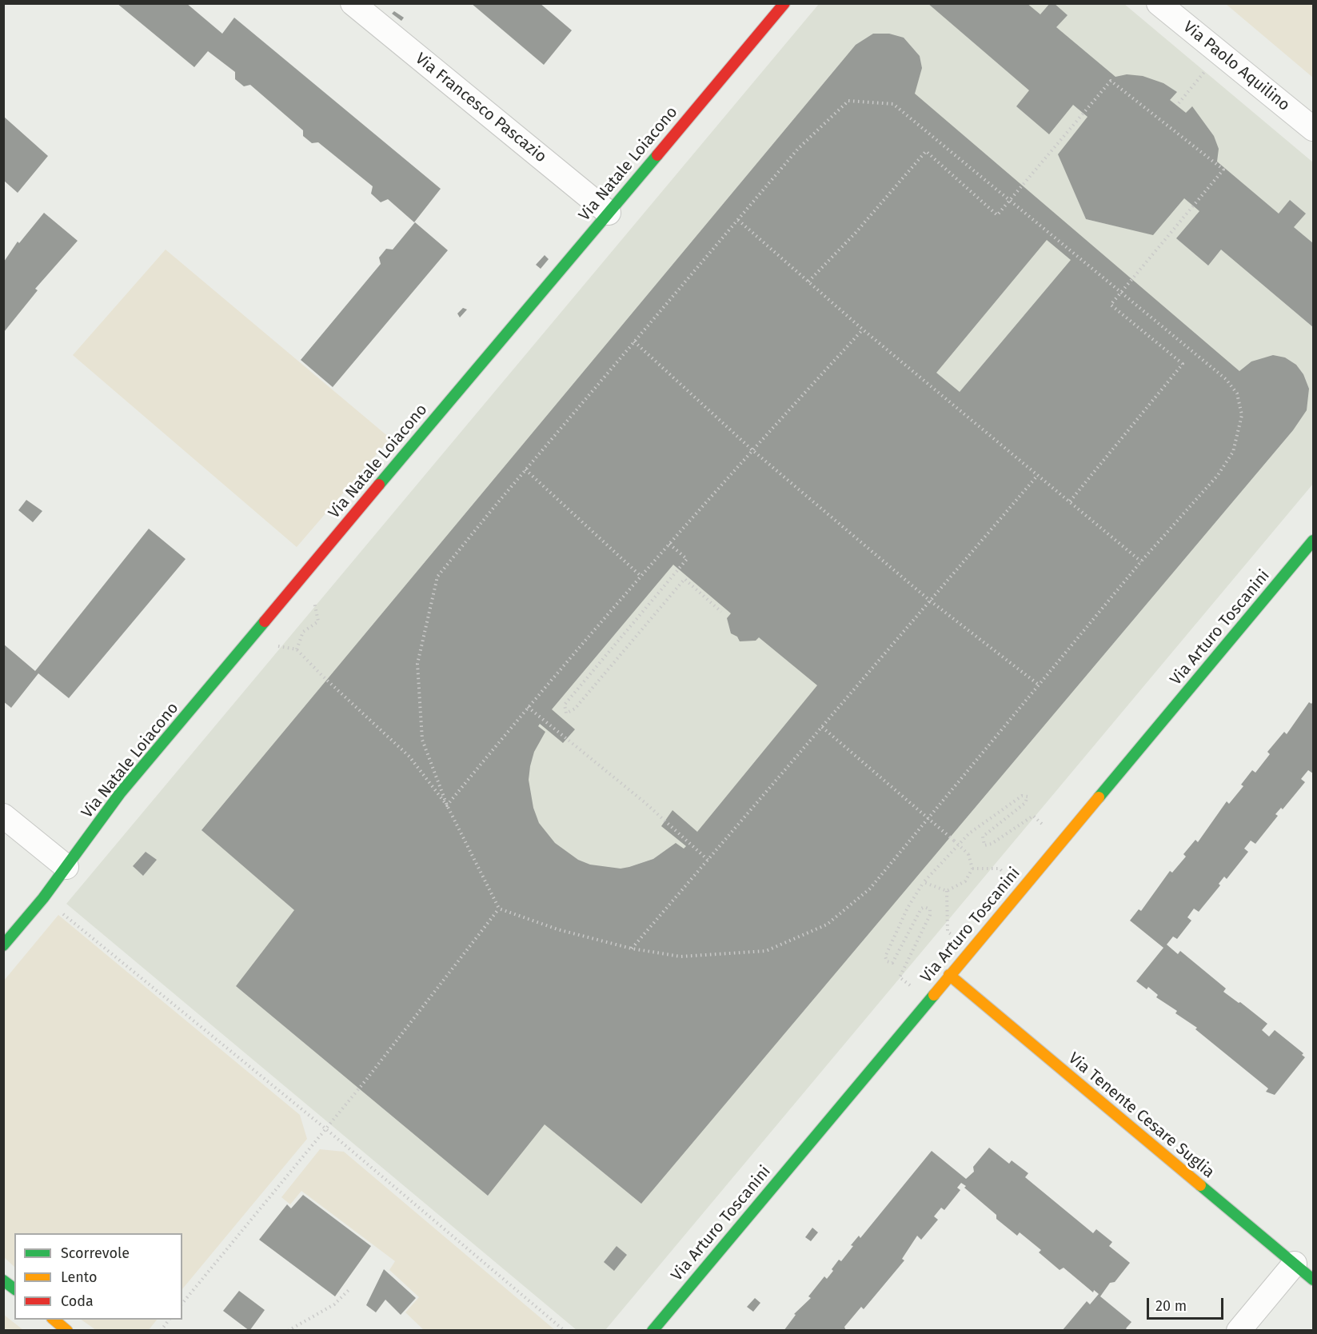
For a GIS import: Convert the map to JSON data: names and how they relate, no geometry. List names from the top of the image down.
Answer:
{
  "streets": {
    "street": [
      "Via Paolo Aquilino",
      "Via Francesco Pascazio",
      "Via Natale Loiacono",
      "Via Arturo Toscanini",
      "Via Tenente Cesare Suglia"
    ]
  },
  "crossings": [
    ["Via Francesco Pascazio", "Via Natale Loiacono"],
    ["Via Arturo Toscanini", "Via Tenente Cesare Suglia"]
  ],
  "legend": ["Scorrevole", "Lento", "Coda"],
  "scale_bar": "20 m"
}
